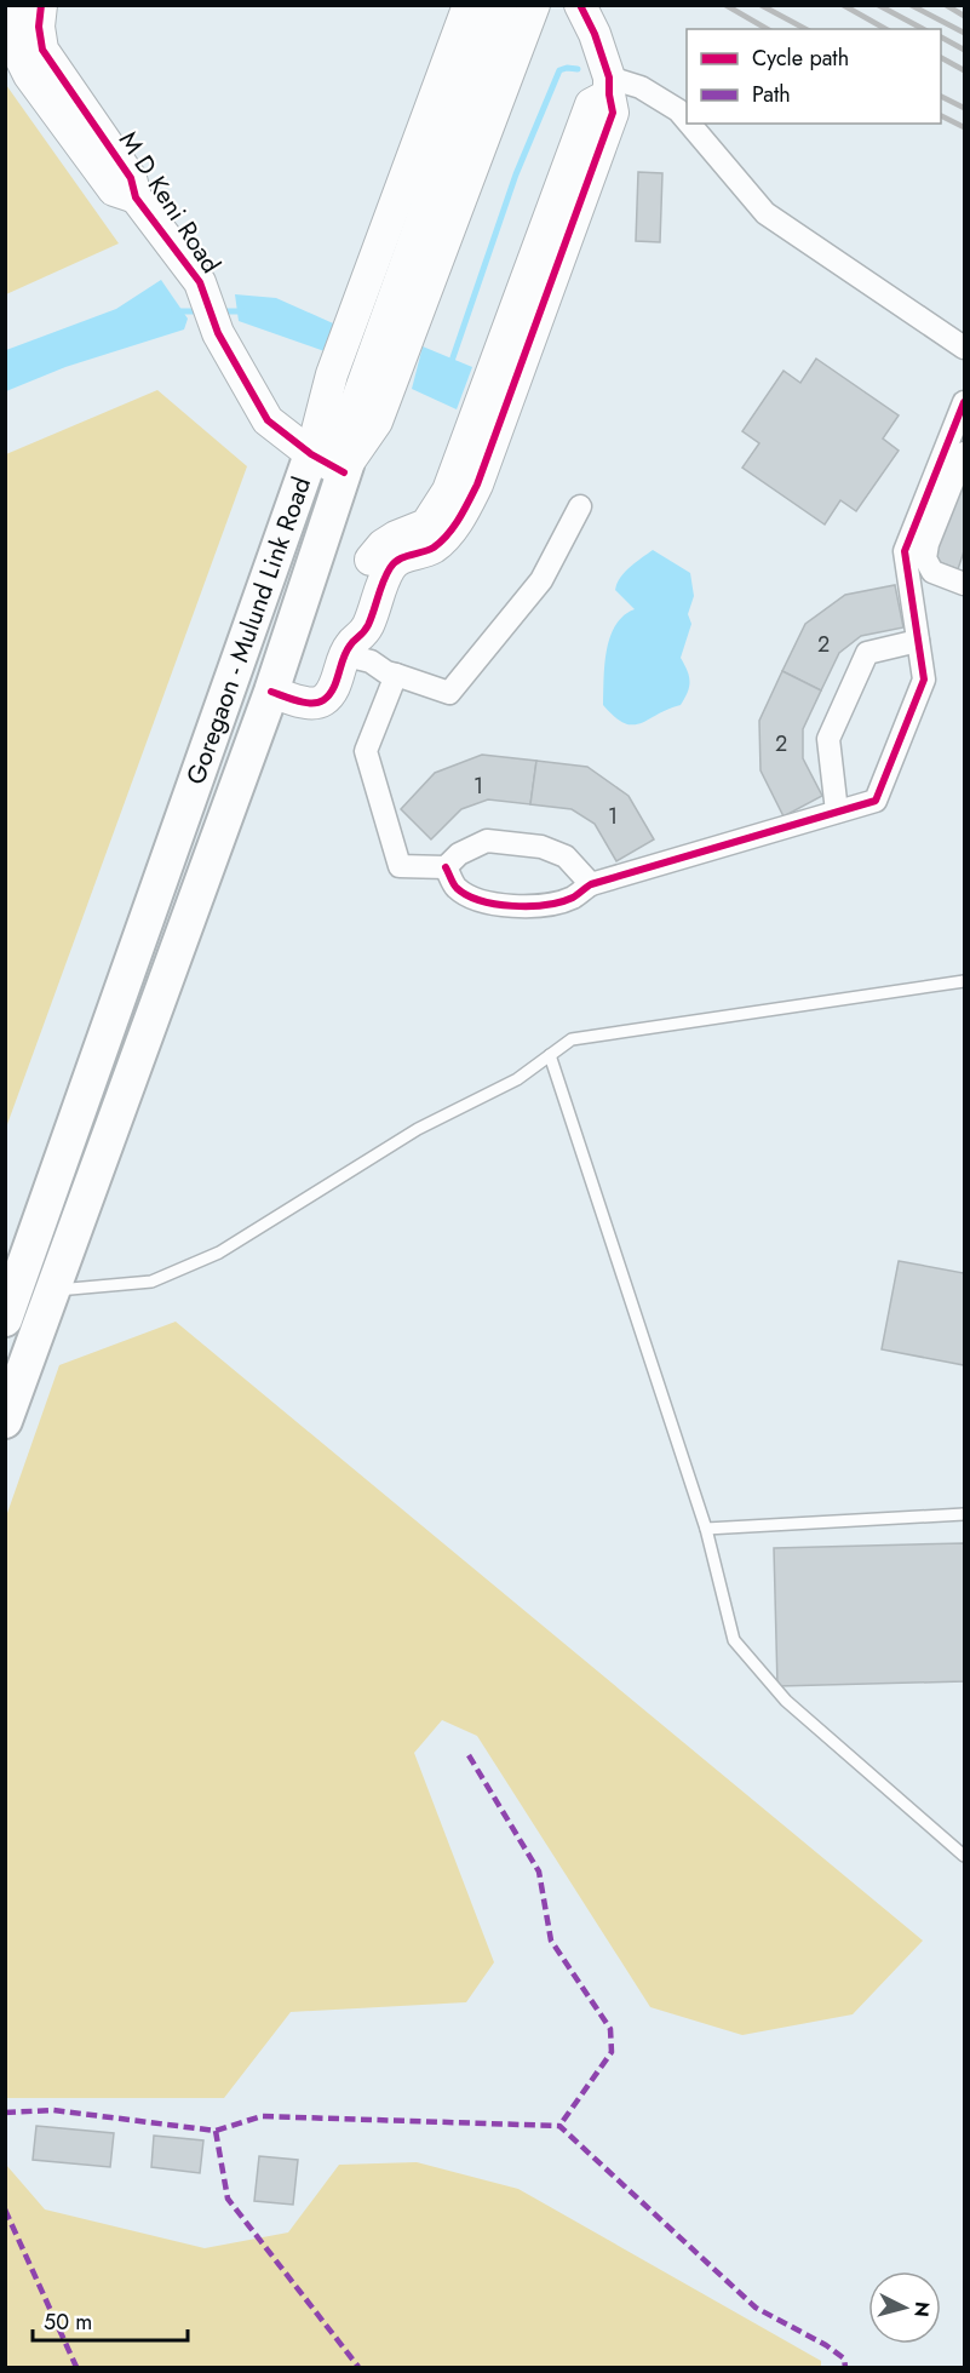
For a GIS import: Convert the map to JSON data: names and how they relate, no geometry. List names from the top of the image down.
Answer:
{
  "streets": {
    "main road": ["Goregaon - Mulund Link Road"],
    "street": ["M D Keni Road"]
  },
  "crossings": [
    ["M D Keni Road", "Goregaon - Mulund Link Road"]
  ],
  "house_numbers": [
    "2",
    "2",
    "1",
    "1"
  ],
  "legend": ["Cycle path", "Path"],
  "scale_bar": "50 m",
  "north": "right"
}
